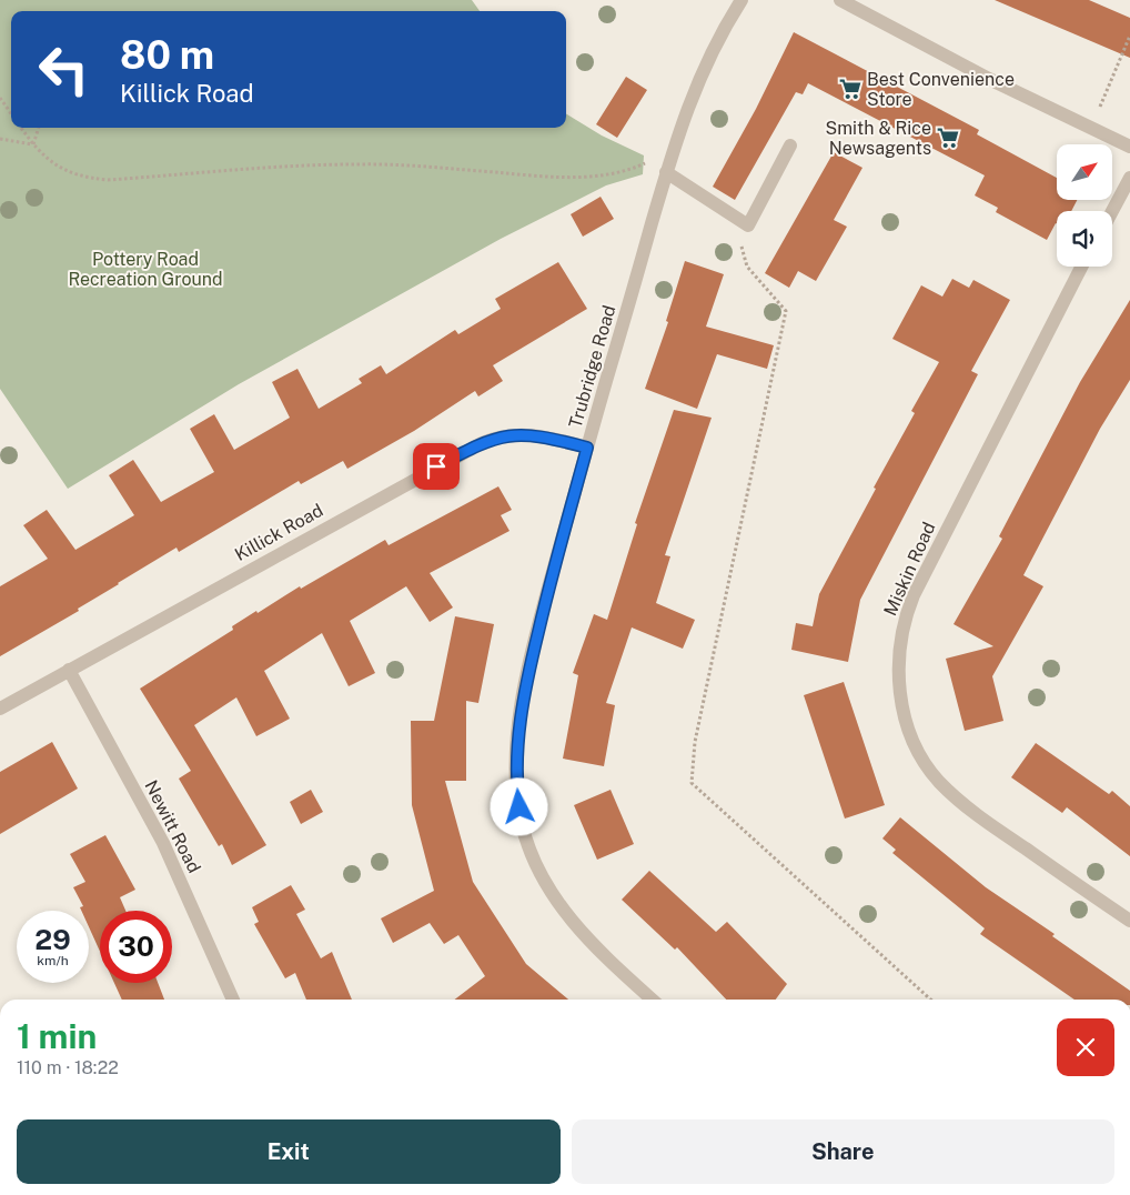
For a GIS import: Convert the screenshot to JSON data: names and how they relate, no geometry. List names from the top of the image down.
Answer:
{
  "streets": {
    "street": [
      "Trubridge Road",
      "Killick Road",
      "Miskin Road",
      "Newitt Road"
    ]
  },
  "crossings": [
    ["Trubridge Road", "Killick Road"],
    ["Killick Road", "Newitt Road"]
  ],
  "parks": ["Pottery Road Recreation Ground"],
  "places": {
    "supermarket": ["Best Convenience Store", "Smith & Rice Newsagents"]
  },
  "north": "top right",
  "page": {
    "turn": ["80 m", "Killick Road"],
    "speed": "29 km/h",
    "limit": "30",
    "heading": ["1 min", "110 m · 18:22"],
    "buttons": ["Exit", "Share"]
  }
}
